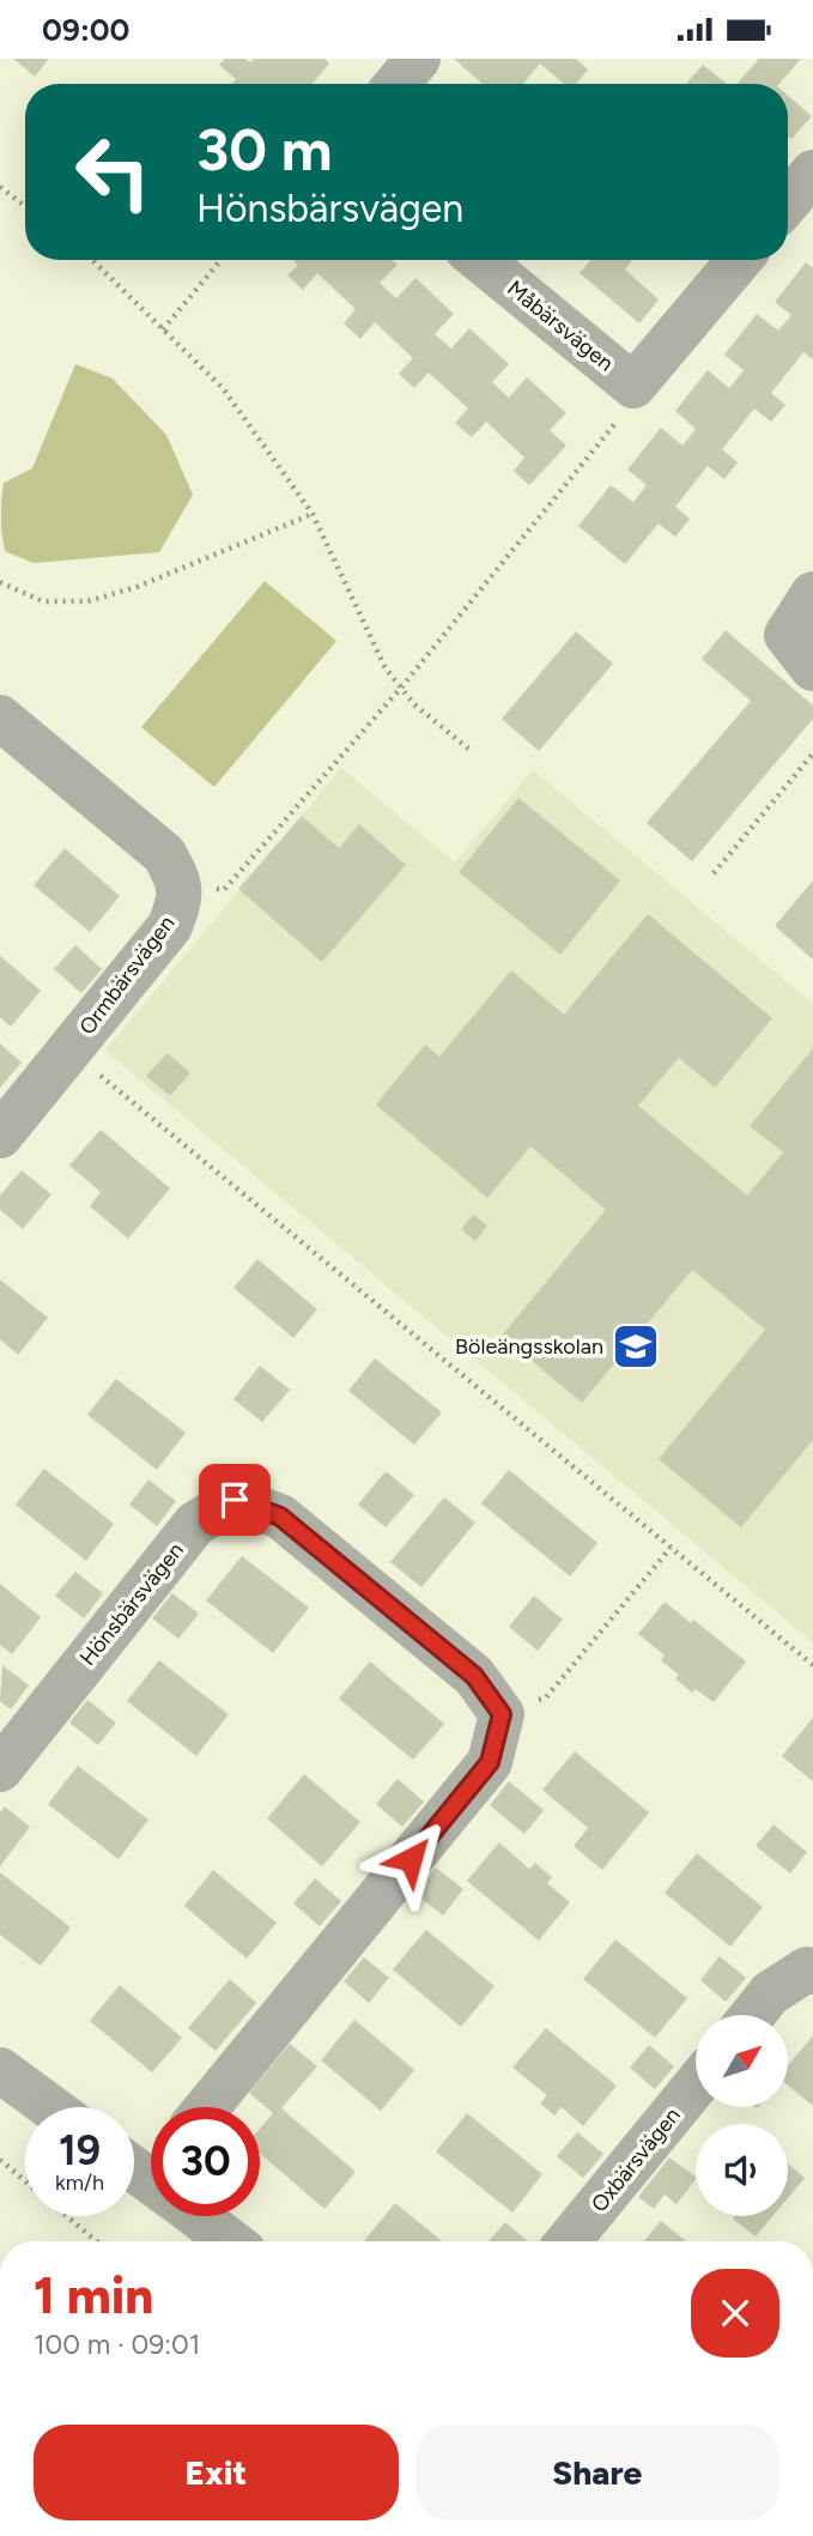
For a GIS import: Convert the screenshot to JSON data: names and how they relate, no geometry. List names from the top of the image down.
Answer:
{
  "streets": {
    "street": [
      "Måbärsvägen",
      "Ormbärsvägen",
      "Hönsbärsvägen",
      "Oxbärsvägen"
    ]
  },
  "places": {
    "school or university": ["Böleängsskolan"]
  },
  "north": "top right",
  "page": {
    "status": "09:00",
    "turn": ["30 m", "Hönsbärsvägen"],
    "speed": "19 km/h",
    "limit": "30",
    "heading": ["1 min", "100 m · 09:01"],
    "buttons": ["Exit", "Share"]
  }
}
